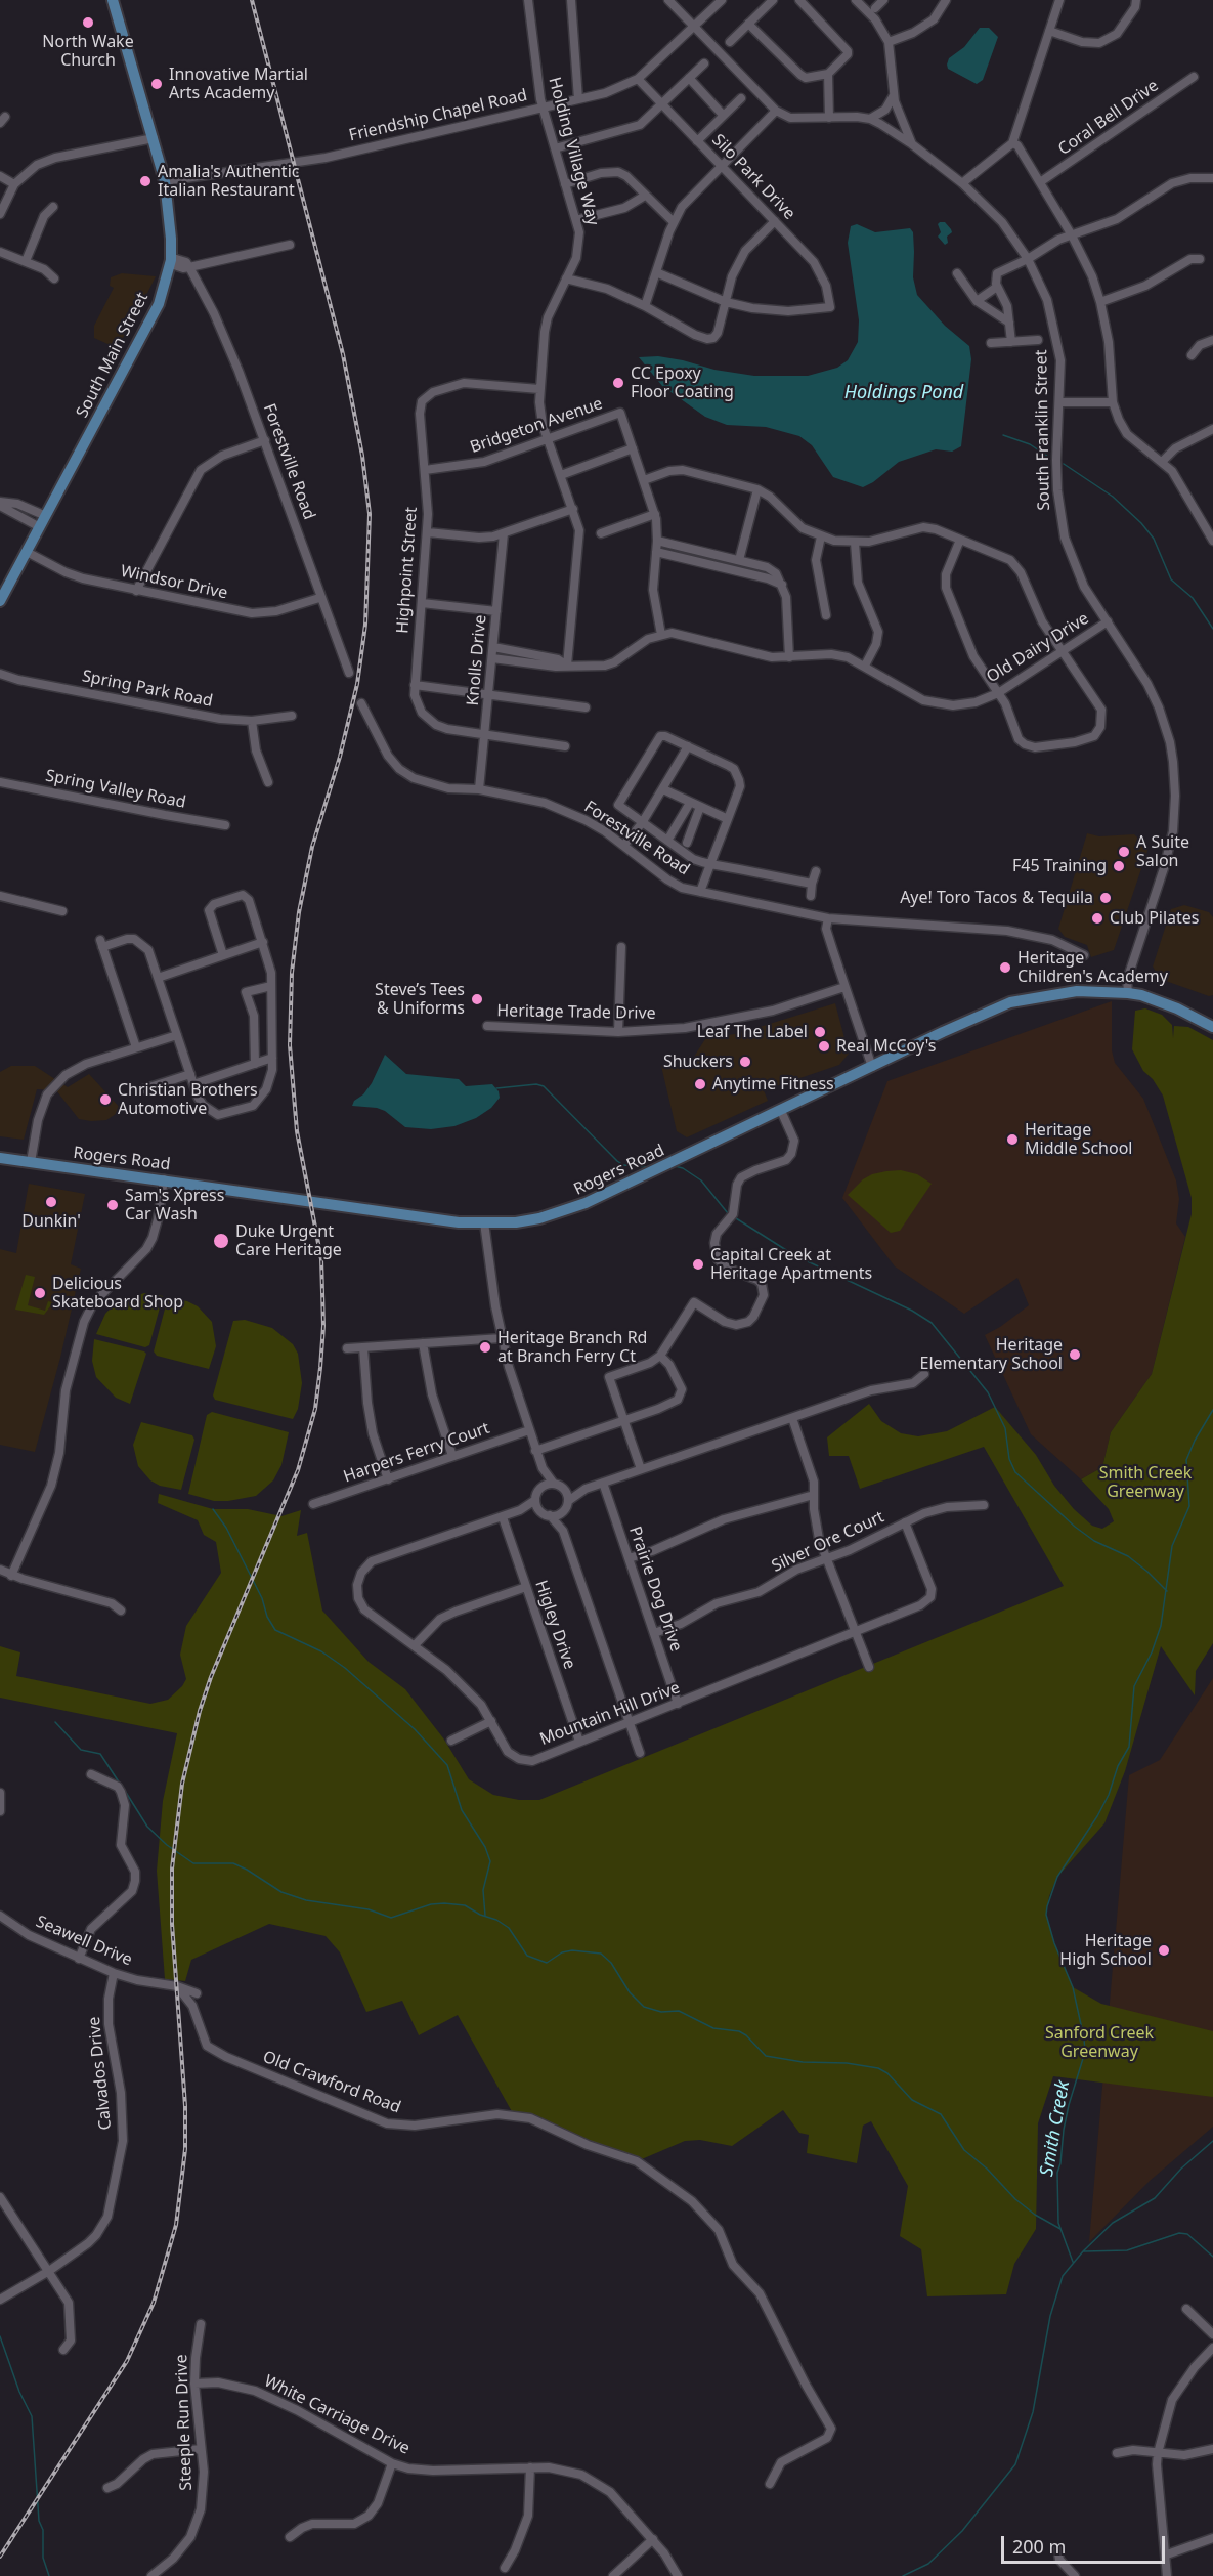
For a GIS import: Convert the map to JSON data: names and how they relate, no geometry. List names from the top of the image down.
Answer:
{
  "streets": {
    "main road": ["South Main Street", "Rogers Road"],
    "street": [
      "Friendship Chapel Road",
      "Coral Bell Drive",
      "Holding Village Way",
      "Silo Park Drive",
      "Bridgeton Avenue",
      "South Franklin Street",
      "Forestville Road",
      "Highpoint Street",
      "Windsor Drive",
      "Old Dairy Drive",
      "Knolls Drive",
      "Spring Park Road",
      "Spring Valley Road",
      "Heritage Trade Drive",
      "Harpers Ferry Court",
      "Silver Ore Court",
      "Prairie Dog Drive",
      "Higley Drive",
      "Mountain Hill Drive",
      "Seawell Drive",
      "Calvados Drive",
      "Old Crawford Road",
      "White Carriage Drive",
      "Steeple Run Drive"
    ]
  },
  "crossings": [
    ["Friendship Chapel Road", "Holding Village Way"],
    ["Friendship Chapel Road", "Silo Park Drive"],
    ["Friendship Chapel Road", "South Main Street"],
    ["Holding Village Way", "Bridgeton Avenue"],
    ["Holding Village Way", "Highpoint Street"],
    ["South Main Street", "Windsor Drive"],
    ["Bridgeton Avenue", "Highpoint Street"],
    ["South Franklin Street", "Old Dairy Drive"],
    ["South Franklin Street", "Rogers Road"],
    ["Forestville Road", "Windsor Drive"],
    ["Forestville Road", "Knolls Drive"],
    ["Highpoint Street", "Knolls Drive"],
    ["Silver Ore Court", "Prairie Dog Drive"],
    ["Silver Ore Court", "Mountain Hill Drive"],
    ["Prairie Dog Drive", "Mountain Hill Drive"],
    ["Higley Drive", "Mountain Hill Drive"],
    ["Seawell Drive", "Calvados Drive"],
    ["Seawell Drive", "Old Crawford Road"],
    ["White Carriage Drive", "Steeple Run Drive"]
  ],
  "water": ["Holdings Pond", "Smith Creek"],
  "parks": ["Smith Creek Greenway", "Sanford Creek Greenway"],
  "places": [
    "North Wake Church",
    "Innovative Martial Arts Academy",
    "Amalia's Authentic Italian Restaurant",
    "CC Epoxy Floor Coating",
    "A Suite Salon",
    "F45 Training",
    "Aye! Toro Tacos & Tequila",
    "Club Pilates",
    "Heritage Children's Academy",
    "Steve’s Tees & Uniforms",
    "Leaf The Label",
    "Real McCoy's",
    "Shuckers",
    "Anytime Fitness",
    "Christian Brothers Automotive",
    "Heritage Middle School",
    "Dunkin'",
    "Sam's Xpress Car Wash",
    "Duke Urgent Care Heritage",
    "Capital Creek at Heritage Apartments",
    "Delicious Skateboard Shop",
    "Heritage Branch Rd at Branch Ferry Ct",
    "Heritage Elementary School",
    "Heritage High School"
  ],
  "scale_bar": "200 m"
}
